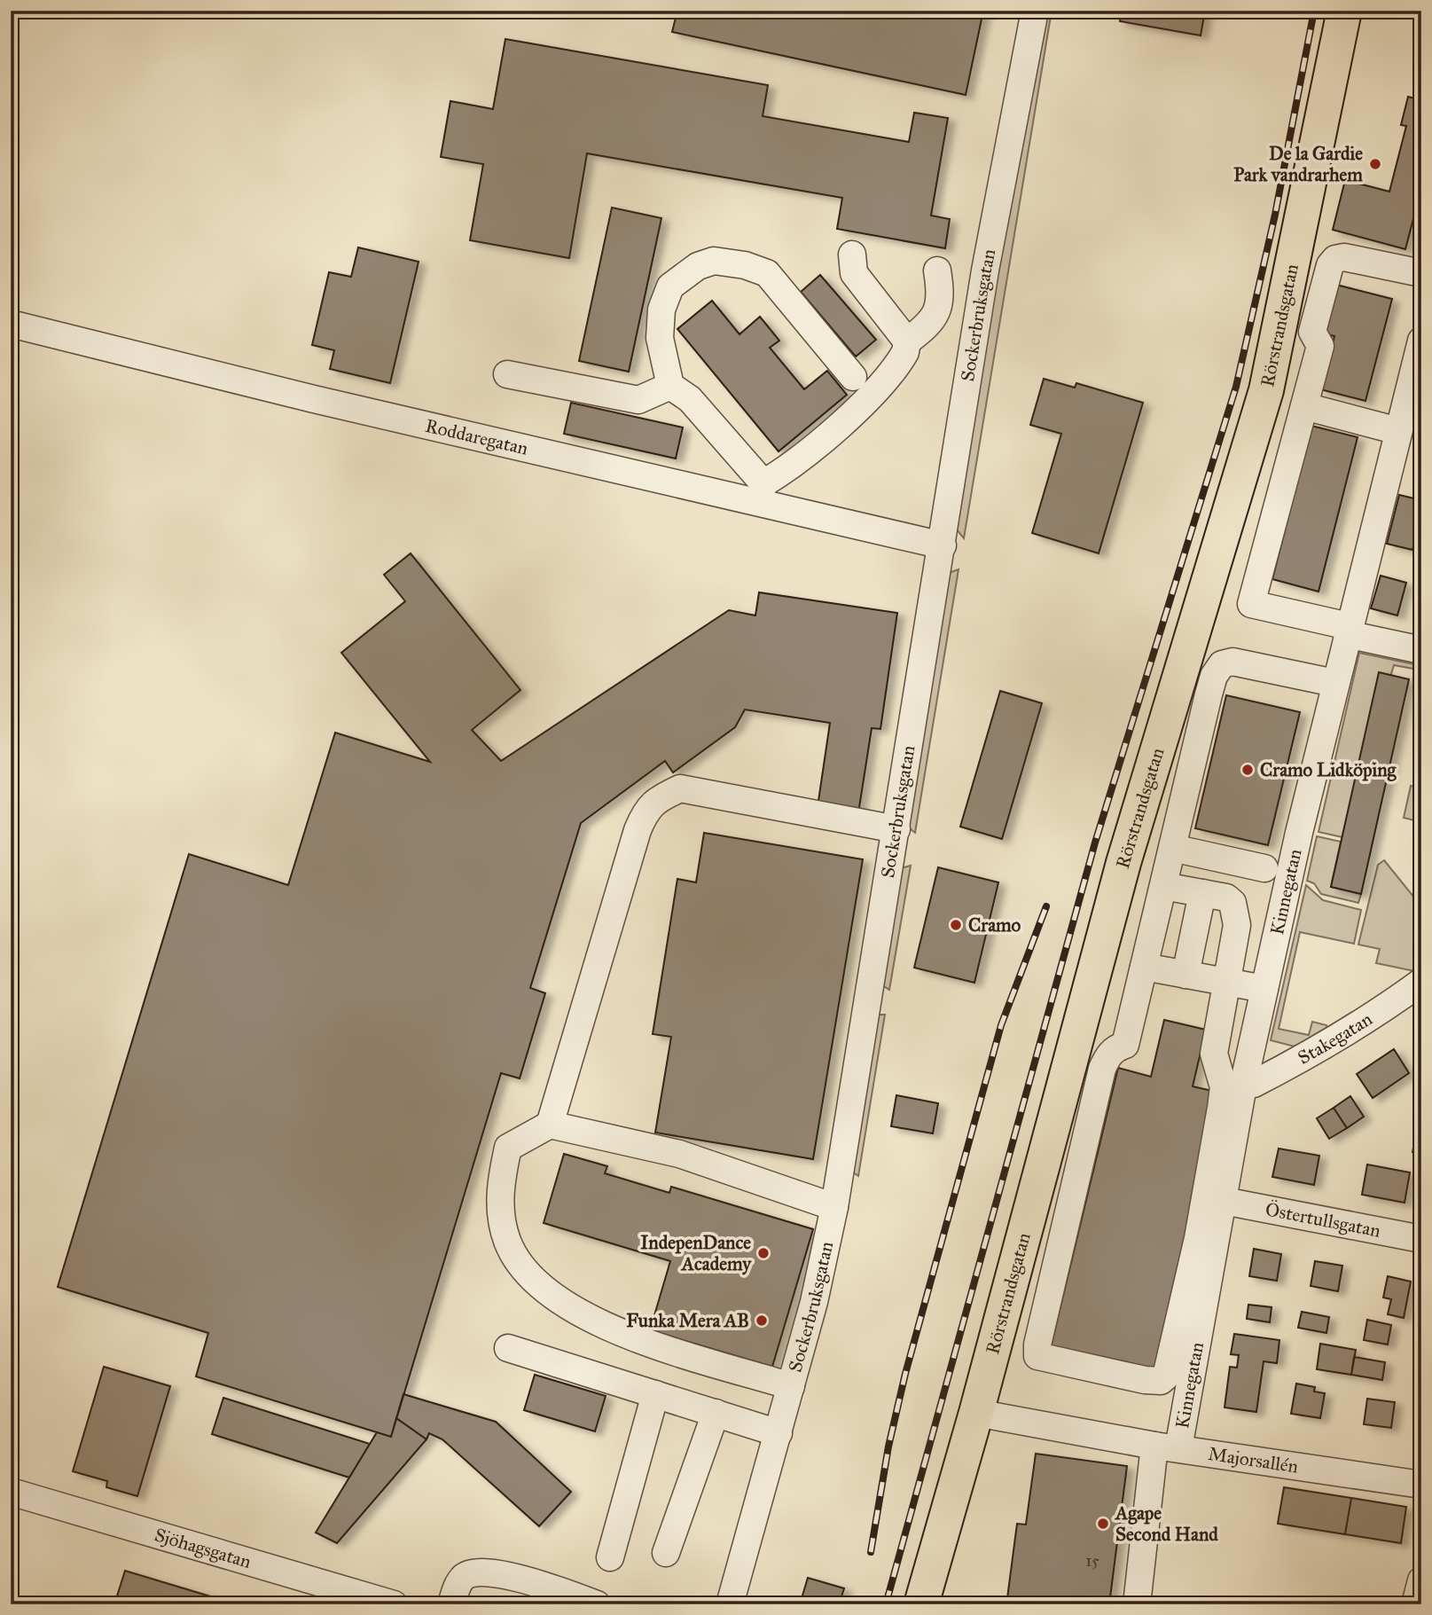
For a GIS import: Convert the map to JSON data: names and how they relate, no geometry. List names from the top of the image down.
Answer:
{
  "streets": {
    "main road": ["Rörstrandsgatan"],
    "street": [
      "Sockerbruksgatan",
      "Roddaregatan",
      "Kinnegatan",
      "Stakegatan",
      "Östertullsgatan",
      "Majorsallén",
      "Sjöhagsgatan"
    ]
  },
  "crossings": [
    ["Sockerbruksgatan", "Roddaregatan"],
    ["Rörstrandsgatan", "Majorsallén"],
    ["Kinnegatan", "Stakegatan"],
    ["Kinnegatan", "Östertullsgatan"],
    ["Kinnegatan", "Majorsallén"]
  ],
  "places": [
    "De la Gardie Park vandrarhem",
    "Cramo Lidköping",
    "Cramo",
    "IndepenDance Academy",
    "Funka Mera AB",
    "Agape Second Hand"
  ],
  "house_numbers": ["15"]
}
